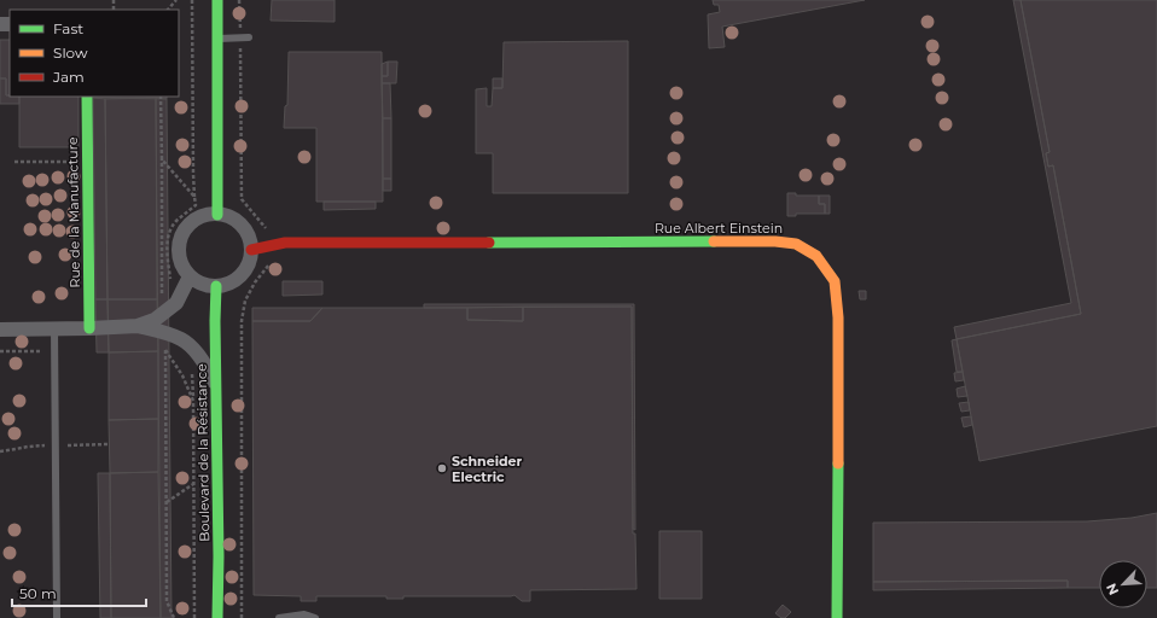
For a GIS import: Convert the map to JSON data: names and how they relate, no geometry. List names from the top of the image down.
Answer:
{
  "streets": {
    "street": ["Rue de la Manufacture", "Rue Albert Einstein", "Boulevard de la Résistance"]
  },
  "crossings": [
    ["Rue Albert Einstein", "Boulevard de la Résistance"]
  ],
  "places": ["Schneider Electric"],
  "legend": ["Fast", "Slow", "Jam"],
  "scale_bar": "50 m",
  "north": "bottom left"
}
